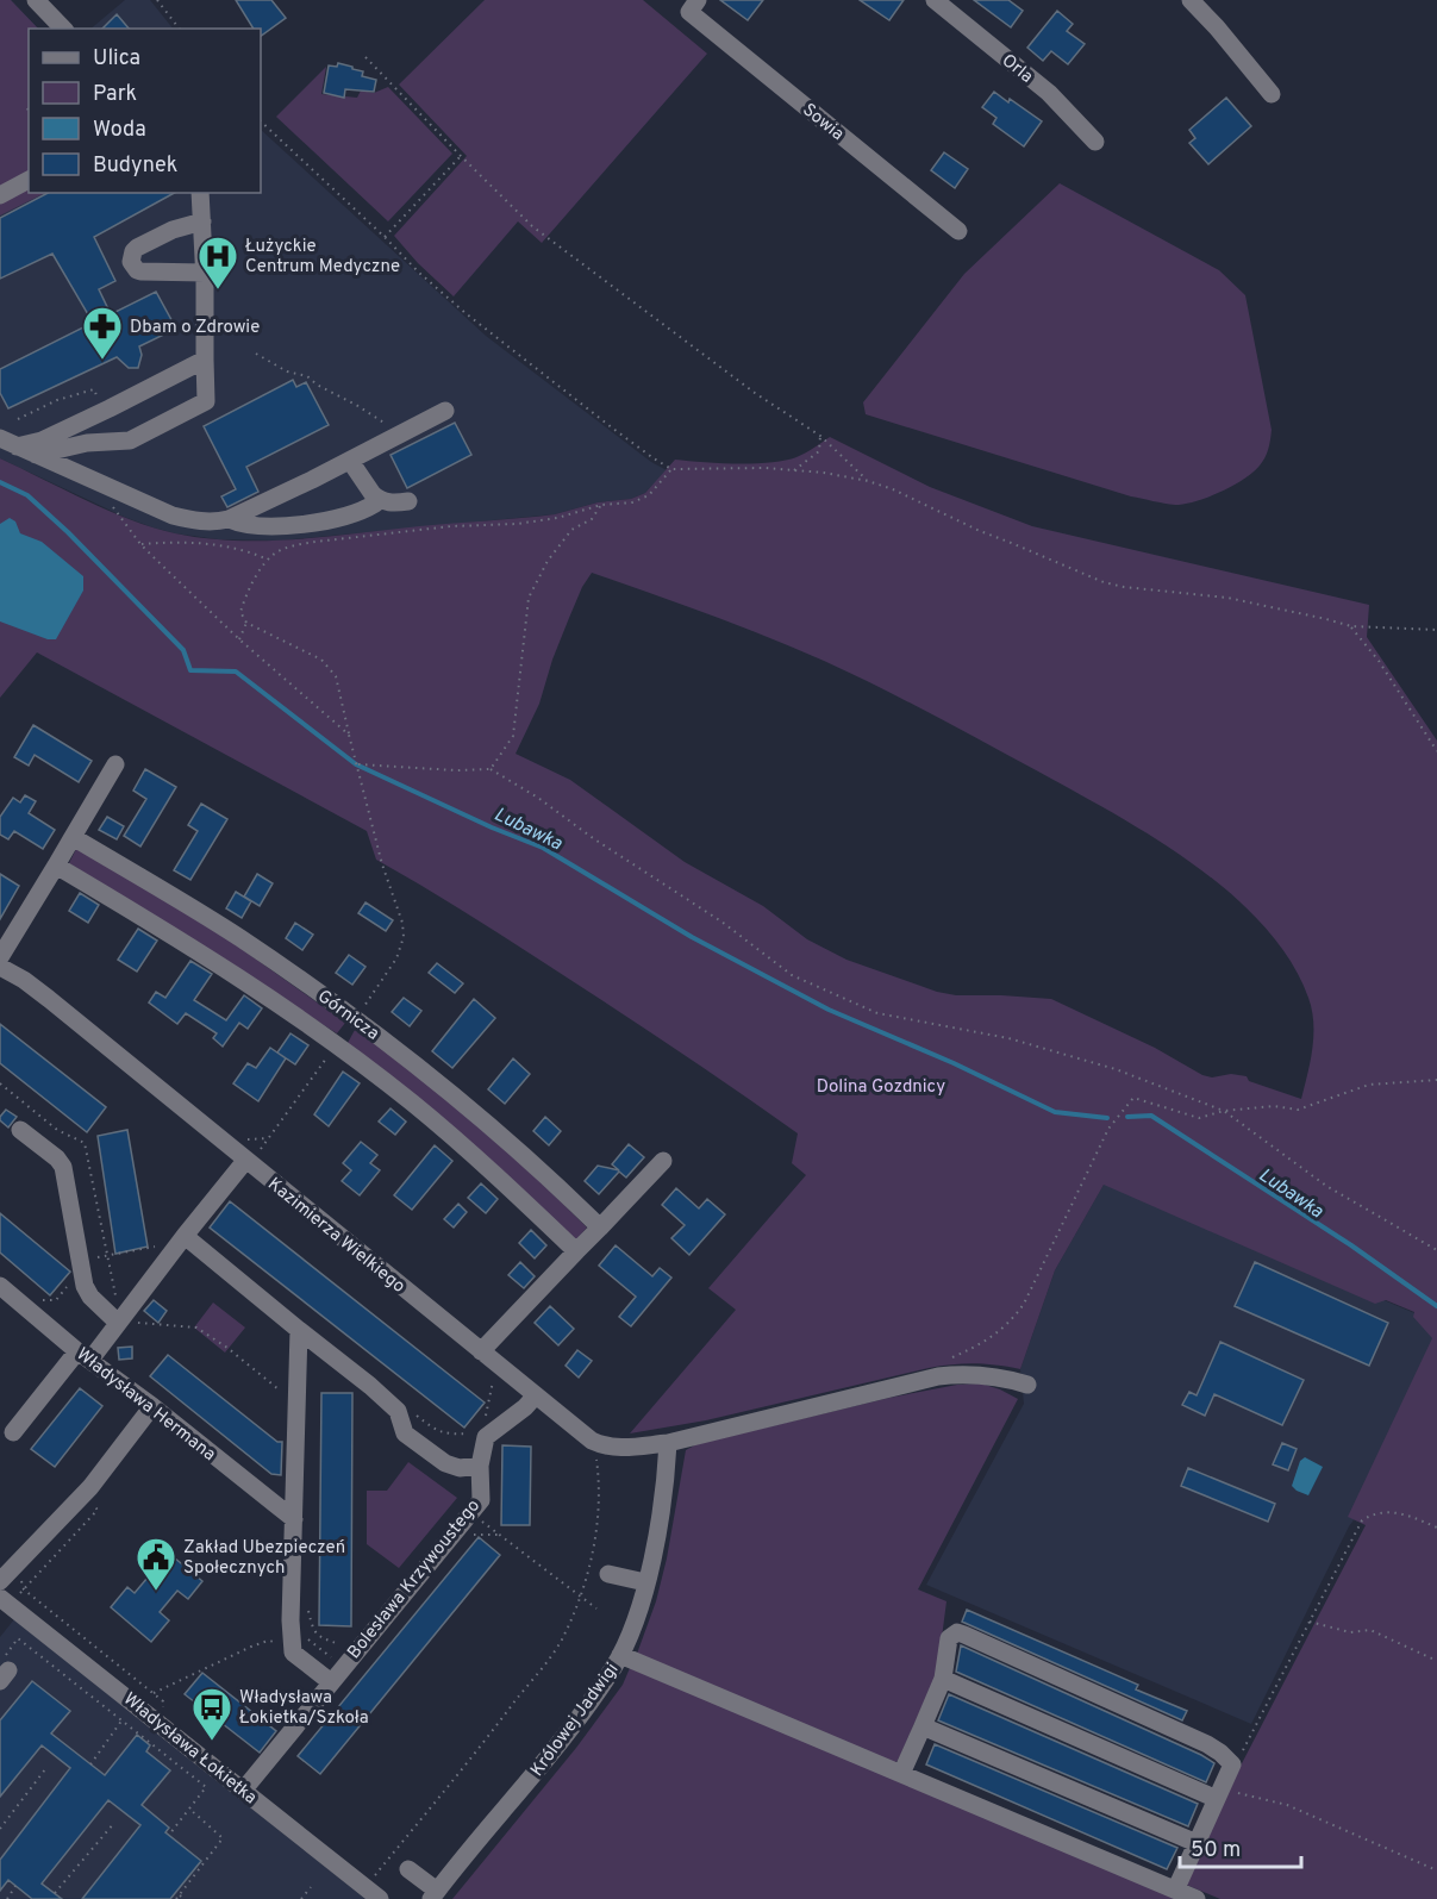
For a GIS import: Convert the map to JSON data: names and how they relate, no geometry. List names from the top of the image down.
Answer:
{
  "streets": {
    "street": [
      "Orla",
      "Sowia",
      "Górnicza",
      "Kazimierza Wielkiego",
      "Władysława Hermana",
      "Bolesława Krzywoustego",
      "Królowej Jadwigi",
      "Władysława Łokietka"
    ]
  },
  "crossings": [
    ["Kazimierza Wielkiego", "Królowej Jadwigi"],
    ["Bolesława Krzywoustego", "Władysława Łokietka"]
  ],
  "water": ["Lubawka"],
  "parks": ["Dolina Gozdnicy"],
  "places": {
    "hospital": ["Łużyckie Centrum Medyczne"],
    "pharmacy": ["Dbam o Zdrowie"],
    "public building": ["Zakład Ubezpieczeń Społecznych"],
    "bus stop": ["Władysława Łokietka/Szkoła"]
  },
  "legend": [
    "Ulica",
    "Park",
    "Woda",
    "Budynek"
  ],
  "scale_bar": "50 m"
}
